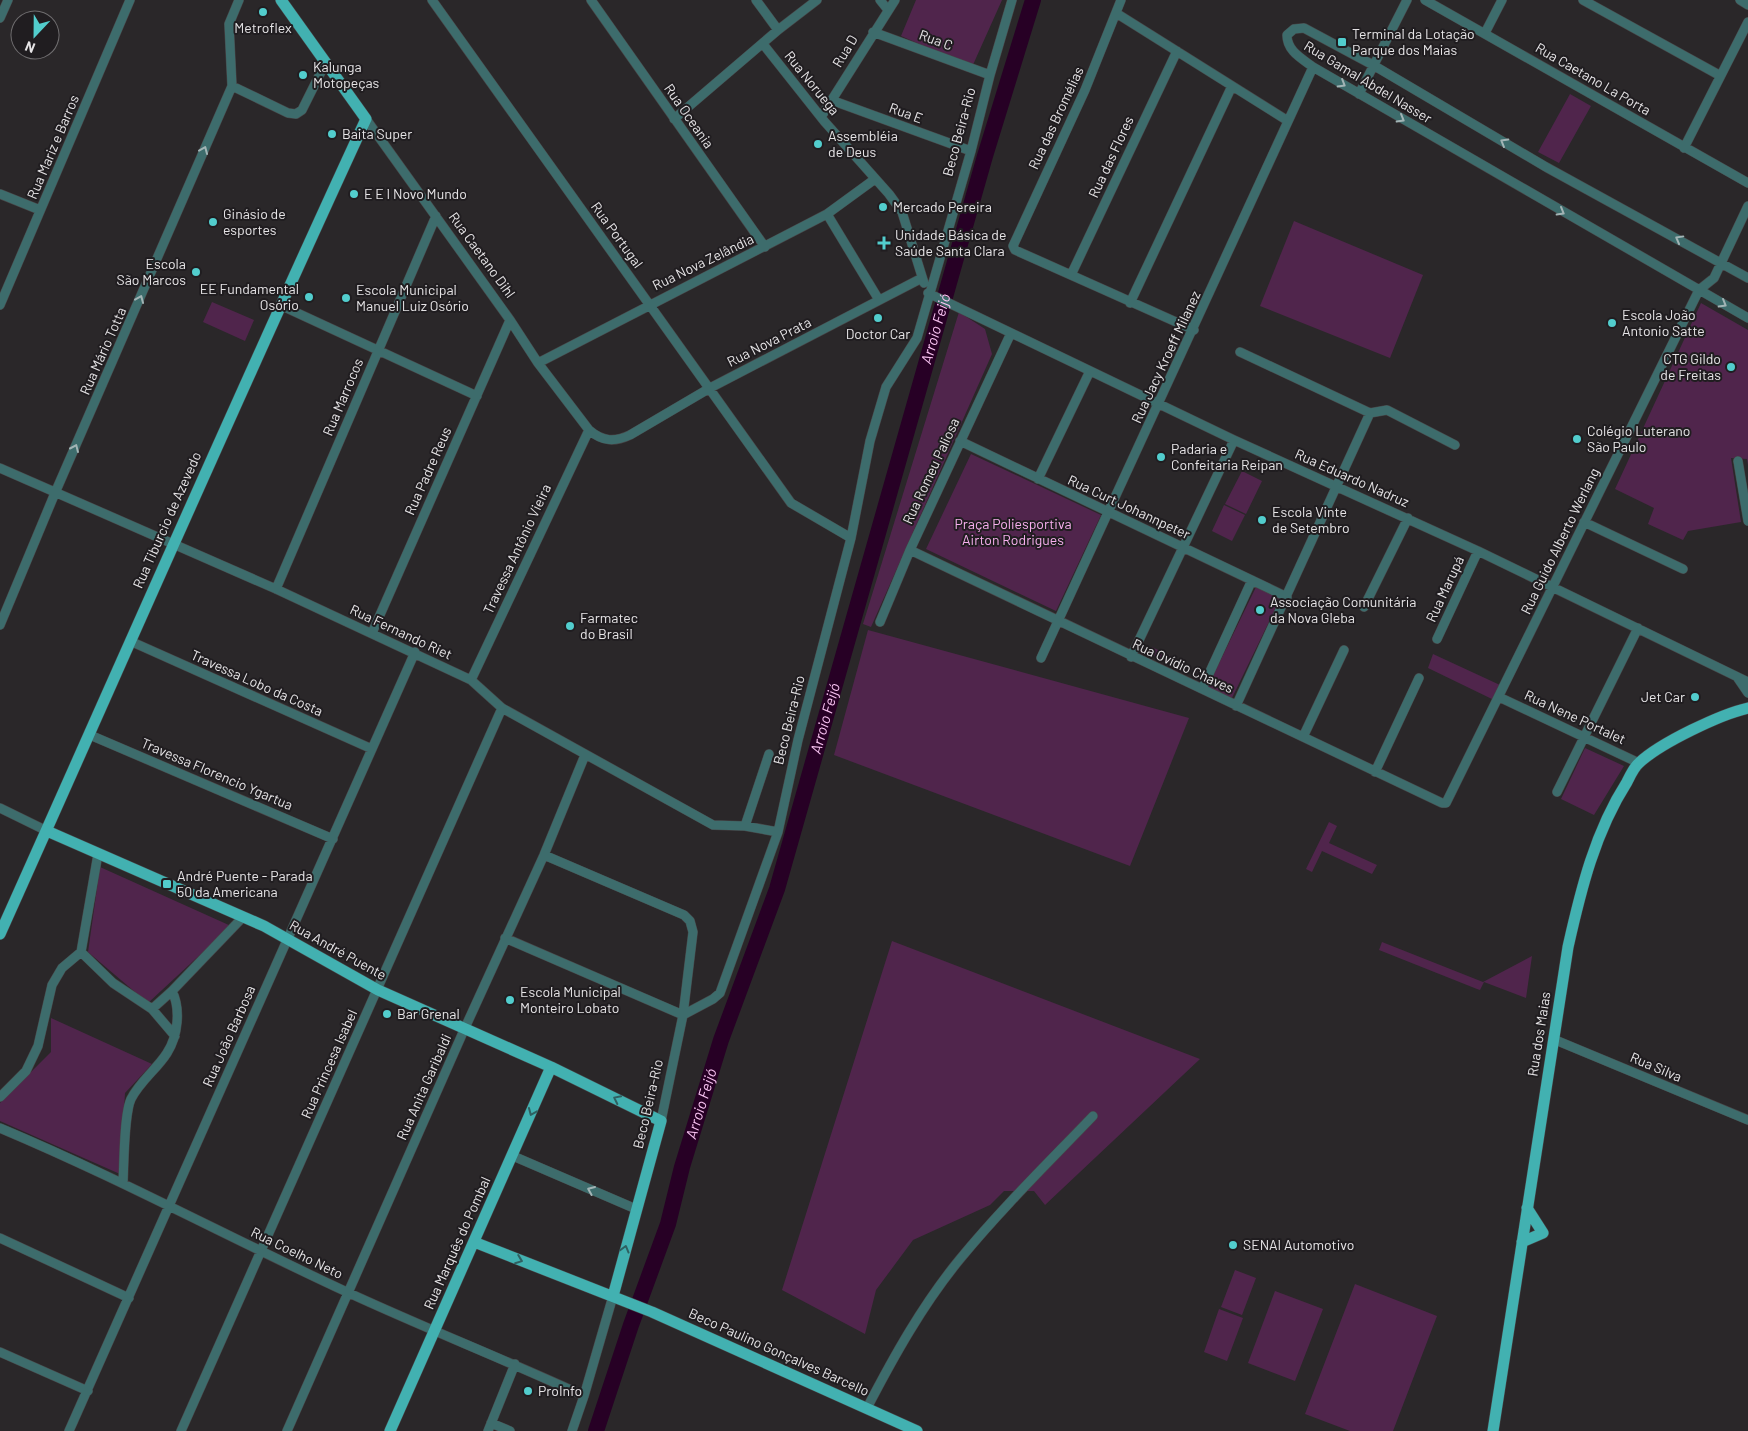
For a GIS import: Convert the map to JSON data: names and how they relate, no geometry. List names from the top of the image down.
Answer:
{
  "streets": {
    "main road": [
      "Beco Beira-Rio",
      "Rua Caetano Dihl",
      "Rua Tiburcio de Azevedo",
      "Rua André Puente",
      "Rua dos Maias",
      "Rua Marquês do Pombal",
      "Beco Paulino Gonçalves Barcello"
    ],
    "street": [
      "Rua C",
      "Rua D",
      "Rua Caetano La Porta",
      "Rua Gamal Abdel Nasser",
      "Rua Noruega",
      "Rua E",
      "Rua Oceania",
      "Rua das Bromélias",
      "Rua Mariz e Barros",
      "Rua das Flores",
      "Rua Portugal",
      "Rua Nova Zelândia",
      "Rua Nova Prata",
      "Rua Mário Totta",
      "Rua Jacy Kroeff Milanez",
      "Rua Marrocos",
      "Rua Padre Reus",
      "Rua Romeu Paliosa",
      "Rua Eduardo Nadruz",
      "Rua Curt Johannpeter",
      "Rua Guido Alberto Werlang",
      "Travessa Antônio Vieira",
      "Rua Marupá",
      "Rua Fernando Riet",
      "Rua Ovídio Chaves",
      "Travessa Lobo da Costa",
      "Rua Nene Portalet",
      "Travessa Florencio Ygartua",
      "Rua João Barbosa",
      "Rua Princesa Isabel",
      "Rua Silva",
      "Rua Anita Garibaldi",
      "Rua Coelho Neto"
    ]
  },
  "crossings": [
    ["Rua C", "Rua D"],
    ["Rua C", "Beco Beira-Rio"],
    ["Rua D", "Rua Noruega"],
    ["Rua D", "Rua E"],
    ["Rua Gamal Abdel Nasser", "Rua Jacy Kroeff Milanez"],
    ["Rua Gamal Abdel Nasser", "Rua Guido Alberto Werlang"],
    ["Rua Noruega", "Beco Beira-Rio"],
    ["Rua Noruega", "Rua Nova Zelândia"],
    ["Rua Noruega", "Rua Nova Prata"],
    ["Rua Noruega", "Rua Eduardo Nadruz"],
    ["Rua E", "Beco Beira-Rio"],
    ["Rua Oceania", "Rua Nova Zelândia"],
    ["Rua das Bromélias", "Rua das Flores"],
    ["Beco Beira-Rio", "Rua Portugal"],
    ["Beco Beira-Rio", "Rua Eduardo Nadruz"],
    ["Beco Beira-Rio", "Rua Fernando Riet"],
    ["Beco Beira-Rio", "Rua André Puente"],
    ["Beco Beira-Rio", "Rua Coelho Neto"],
    ["Beco Beira-Rio", "Beco Paulino Gonçalves Barcello"],
    ["Rua Portugal", "Rua Nova Zelândia"],
    ["Rua Portugal", "Rua Nova Prata"],
    ["Rua Caetano Dihl", "Rua Nova Zelândia"],
    ["Rua Caetano Dihl", "Rua Nova Prata"],
    ["Rua Caetano Dihl", "Rua Marrocos"],
    ["Rua Caetano Dihl", "Rua Padre Reus"],
    ["Rua Caetano Dihl", "Rua Tiburcio de Azevedo"],
    ["Rua Caetano Dihl", "Travessa Antônio Vieira"],
    ["Rua Nova Prata", "Travessa Antônio Vieira"],
    ["Rua Mário Totta", "Rua Fernando Riet"],
    ["Rua Jacy Kroeff Milanez", "Rua Eduardo Nadruz"],
    ["Rua Jacy Kroeff Milanez", "Rua Curt Johannpeter"],
    ["Rua Jacy Kroeff Milanez", "Rua Ovídio Chaves"],
    ["Rua Marrocos", "Rua Fernando Riet"],
    ["Rua Padre Reus", "Rua Fernando Riet"],
    ["Rua Romeu Paliosa", "Rua Eduardo Nadruz"],
    ["Rua Romeu Paliosa", "Rua Curt Johannpeter"],
    ["Rua Romeu Paliosa", "Rua Ovídio Chaves"],
    ["Rua Eduardo Nadruz", "Rua Guido Alberto Werlang"],
    ["Rua Eduardo Nadruz", "Rua Marupá"],
    ["Rua Tiburcio de Azevedo", "Rua Fernando Riet"],
    ["Rua Tiburcio de Azevedo", "Travessa Lobo da Costa"],
    ["Rua Tiburcio de Azevedo", "Travessa Florencio Ygartua"],
    ["Rua Tiburcio de Azevedo", "Rua André Puente"],
    ["Rua Guido Alberto Werlang", "Rua Ovídio Chaves"],
    ["Rua Guido Alberto Werlang", "Rua Nene Portalet"],
    ["Travessa Antônio Vieira", "Rua Fernando Riet"],
    ["Rua Fernando Riet", "Rua João Barbosa"],
    ["Rua Fernando Riet", "Rua Princesa Isabel"],
    ["Rua Fernando Riet", "Rua Anita Garibaldi"],
    ["Travessa Lobo da Costa", "Rua João Barbosa"],
    ["Rua Nene Portalet", "Rua dos Maias"],
    ["Travessa Florencio Ygartua", "Rua João Barbosa"],
    ["Rua André Puente", "Rua João Barbosa"],
    ["Rua André Puente", "Rua Princesa Isabel"],
    ["Rua André Puente", "Rua Anita Garibaldi"],
    ["Rua André Puente", "Rua Marquês do Pombal"],
    ["Rua dos Maias", "Rua Silva"],
    ["Rua João Barbosa", "Rua Coelho Neto"],
    ["Rua Princesa Isabel", "Rua Coelho Neto"],
    ["Rua Anita Garibaldi", "Rua Coelho Neto"],
    ["Rua Marquês do Pombal", "Rua Coelho Neto"],
    ["Rua Marquês do Pombal", "Beco Paulino Gonçalves Barcello"]
  ],
  "one_way": ["Rua Mário Totta"],
  "water": ["Arroio Feijó"],
  "parks": ["Praça Poliesportiva Airton Rodrigues"],
  "places": {
    "other": [
      "Metroflex",
      "Kalunga Motopeças",
      "Baita Super",
      "Assembléia de Deus",
      "E E I Novo Mundo",
      "Mercado Pereira",
      "Ginásio de esportes",
      "Escola São Marcos",
      "EE Fundamental Osório",
      "Escola Municipal Manuel Luiz Osório",
      "Doctor Car",
      "Escola João Antonio Satte",
      "CTG Gildo de Freitas",
      "Colégio Luterano São Paulo",
      "Padaria e Confeitaria Reipan",
      "Escola Vinte de Setembro",
      "Associação Comunitária da Nova Gleba",
      "Farmatec do Brasil",
      "Jet Car",
      "Escola Municipal Monteiro Lobato",
      "Bar Grenal",
      "SENAI Automotivo",
      "ProInfo"
    ],
    "transit": ["Terminal da Lotação Parque dos Maias", "André Puente - Parada 50 da Americana"],
    "health": ["Unidade Básica de Saúde Santa Clara"]
  },
  "north": "bottom"
}
